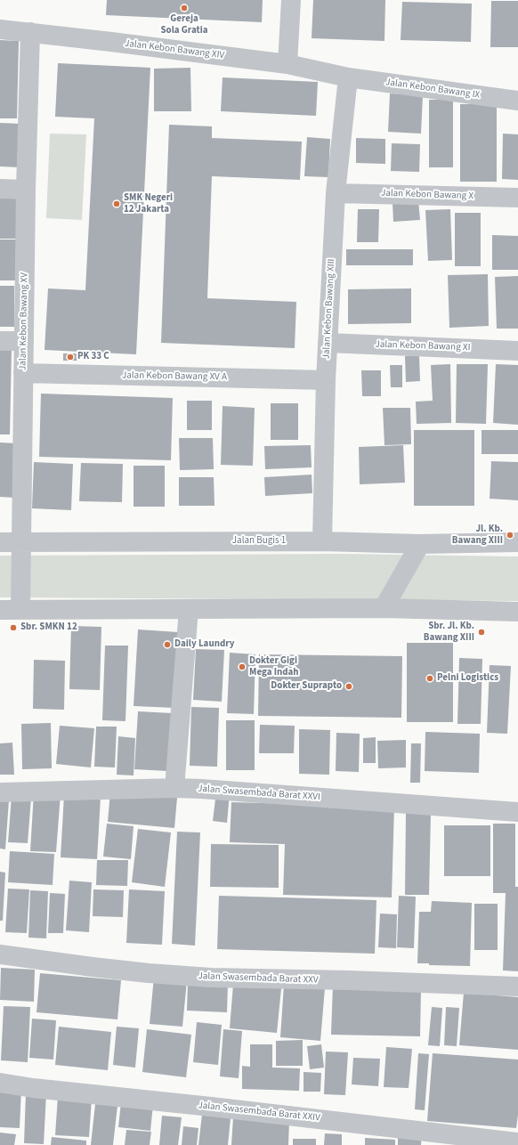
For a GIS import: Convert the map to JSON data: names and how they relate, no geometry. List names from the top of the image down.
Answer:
{
  "streets": {
    "street": [
      "Jalan Kebon Bawang XIV",
      "Jalan Kebon Bawang IX",
      "Jalan Kebon Bawang X",
      "Jalan Kebon Bawang XIII",
      "Jalan Kebon Bawang XV",
      "Jalan Kebon Bawang XI",
      "Jalan Kebon Bawang XV A",
      "Jalan Bugis 1",
      "Jalan Swasembada Barat XXVI",
      "Jalan Swasembada Barat XXV",
      "Jalan Swasembada Barat XXIV"
    ]
  },
  "crossings": [
    ["Jalan Kebon Bawang XIV", "Jalan Kebon Bawang IX"],
    ["Jalan Kebon Bawang XIV", "Jalan Kebon Bawang XIII"],
    ["Jalan Kebon Bawang XIV", "Jalan Kebon Bawang XV"],
    ["Jalan Kebon Bawang IX", "Jalan Kebon Bawang XIII"],
    ["Jalan Kebon Bawang X", "Jalan Kebon Bawang XIII"],
    ["Jalan Kebon Bawang XIII", "Jalan Kebon Bawang XI"],
    ["Jalan Kebon Bawang XIII", "Jalan Kebon Bawang XV A"],
    ["Jalan Kebon Bawang XIII", "Jalan Bugis 1"],
    ["Jalan Kebon Bawang XV", "Jalan Kebon Bawang XV A"],
    ["Jalan Kebon Bawang XV", "Jalan Bugis 1"]
  ],
  "places": [
    "Gereja Sola Gratia",
    "SMK Negeri 12 Jakarta",
    "PK 33 C",
    "Jl. Kb. Bawang XIII",
    "Sbr. SMKN 12",
    "Sbr. Jl. Kb. Bawang XIII",
    "Daily Laundry",
    "Dokter Gigi Mega Indah",
    "Pelni Logistics",
    "Dokter Suprapto"
  ]
}
